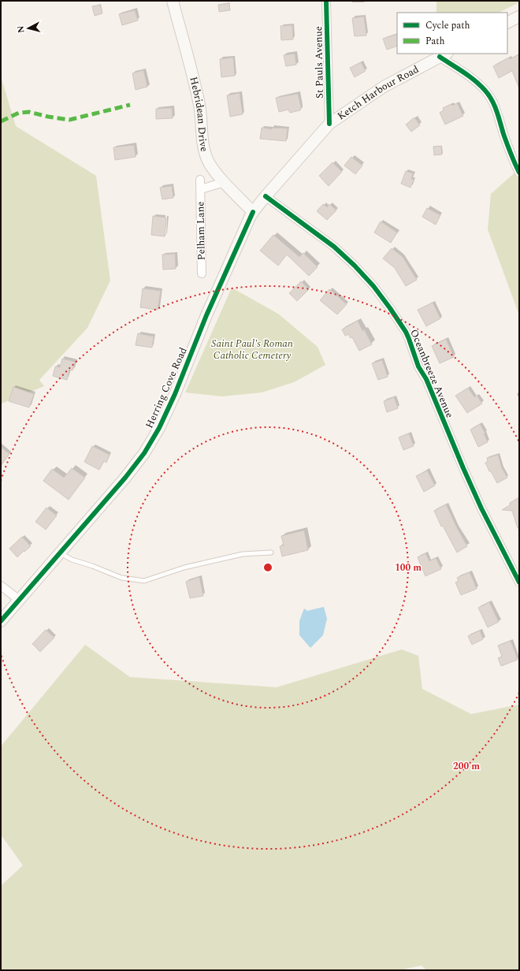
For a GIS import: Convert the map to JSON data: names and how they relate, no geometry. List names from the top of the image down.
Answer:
{
  "streets": {
    "main road": ["Ketch Harbour Road", "Hebridean Drive", "Herring Cove Road"],
    "street": ["St Pauls Avenue", "Pelham Lane", "Oceanbreeze Avenue"]
  },
  "crossings": [
    ["St Pauls Avenue", "Ketch Harbour Road"],
    ["Ketch Harbour Road", "Hebridean Drive"],
    ["Ketch Harbour Road", "Oceanbreeze Avenue"],
    ["Ketch Harbour Road", "Herring Cove Road"],
    ["Hebridean Drive", "Pelham Lane"],
    ["Hebridean Drive", "Herring Cove Road"]
  ],
  "parks": ["Saint Paul's Roman Catholic Cemetery"],
  "legend": ["Cycle path", "Path"],
  "north": "left",
  "rings": ["100 m", "200 m"]
}
